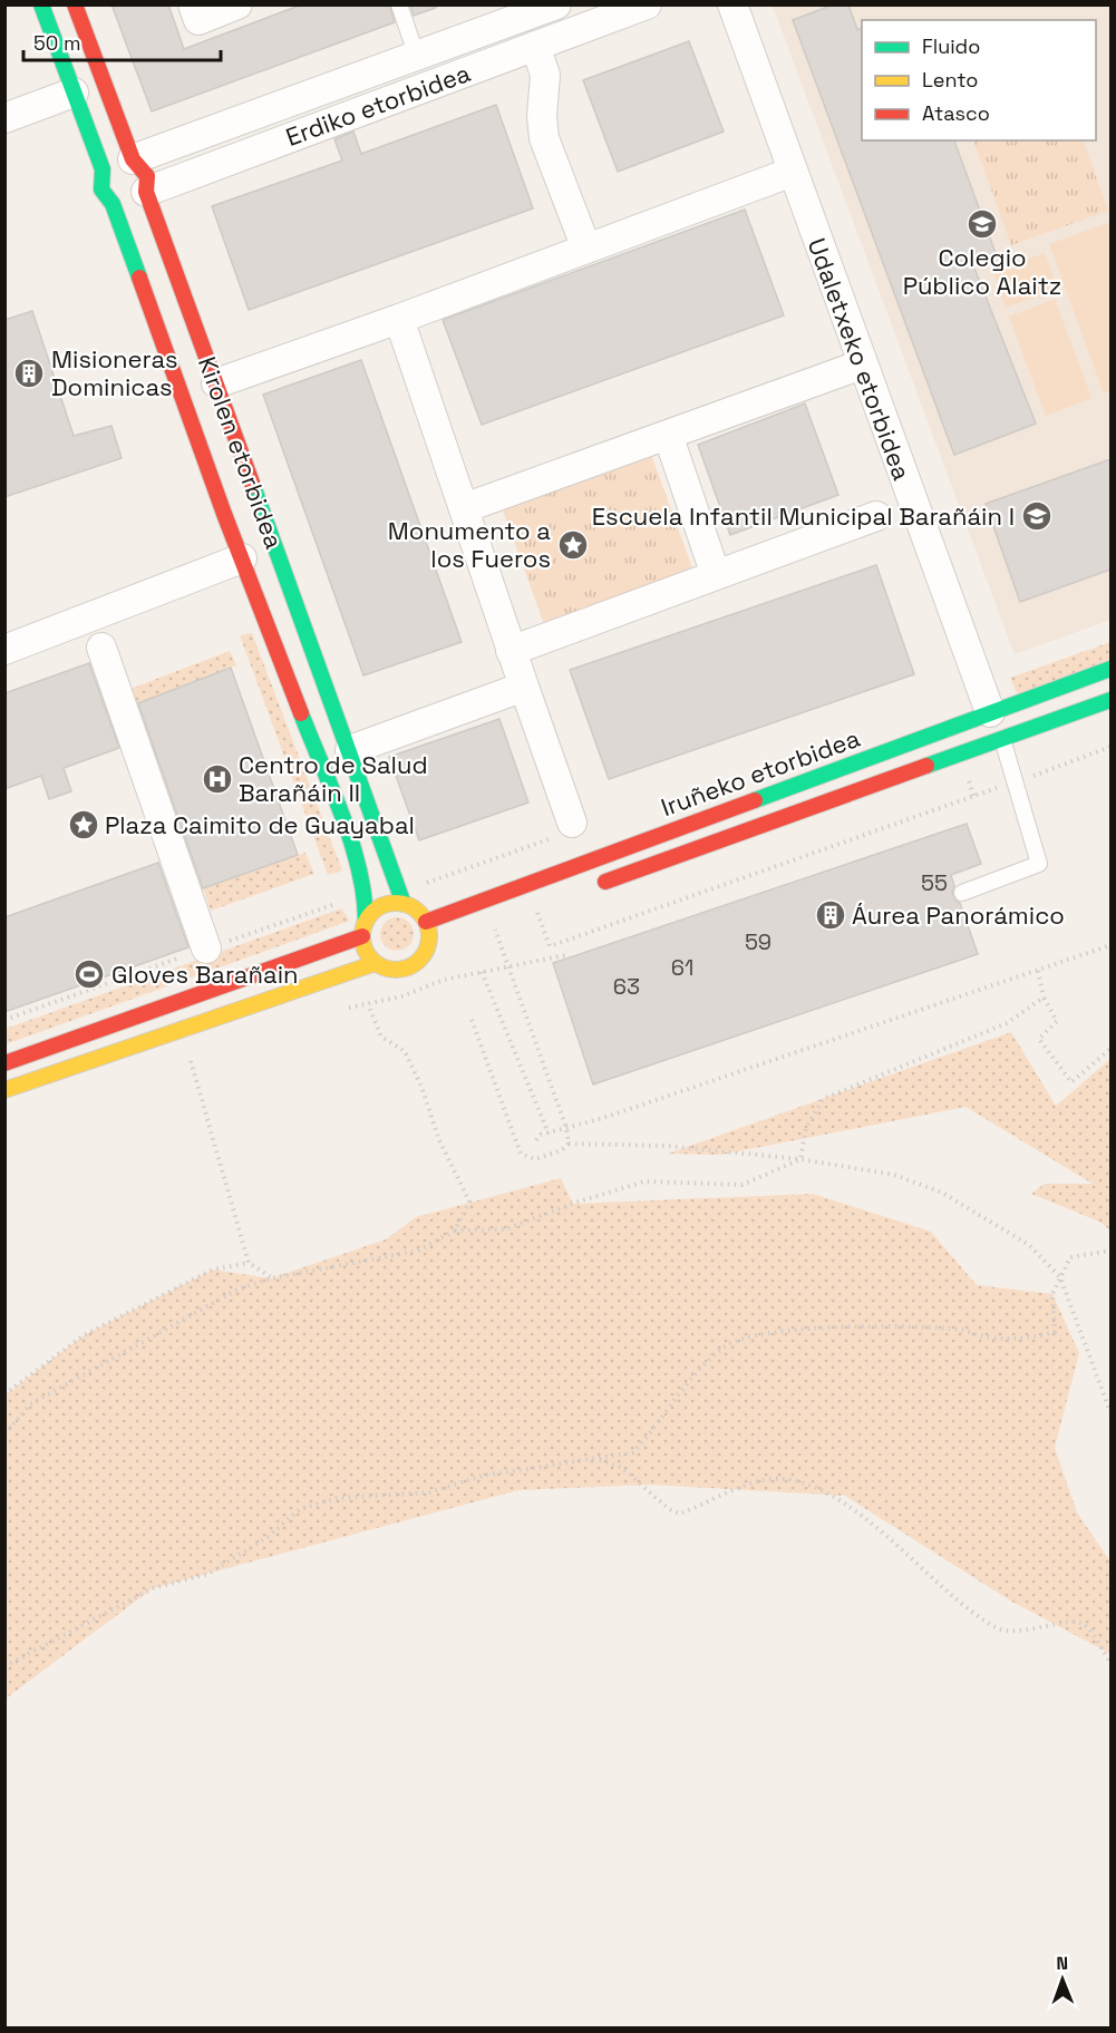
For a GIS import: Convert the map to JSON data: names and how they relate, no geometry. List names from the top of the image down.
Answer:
{
  "streets": {
    "main road": ["Erdiko etorbidea", "Kirolen etorbidea", "Iruñeko etorbidea"],
    "street": ["Udaletxeko etorbidea"]
  },
  "crossings": [
    ["Erdiko etorbidea", "Kirolen etorbidea"],
    ["Udaletxeko etorbidea", "Iruñeko etorbidea"],
    ["Kirolen etorbidea", "Iruñeko etorbidea"]
  ],
  "places": {
    "school or university": ["Colegio Público Alaitz", "Escuela Infantil Municipal Barañáin I"],
    "building": ["Misioneras Dominicas", "Áurea Panorámico"],
    "place": ["Monumento a los Fueros", "Plaza Caimito de Guayabal"],
    "hospital": ["Centro de Salud Barañáin II"],
    "sports": ["Gloves Barañain"]
  },
  "house_numbers": [
    "55",
    "59",
    "61",
    "63"
  ],
  "legend": ["Fluido", "Lento", "Atasco"],
  "scale_bar": "50 m",
  "north": "top"
}
